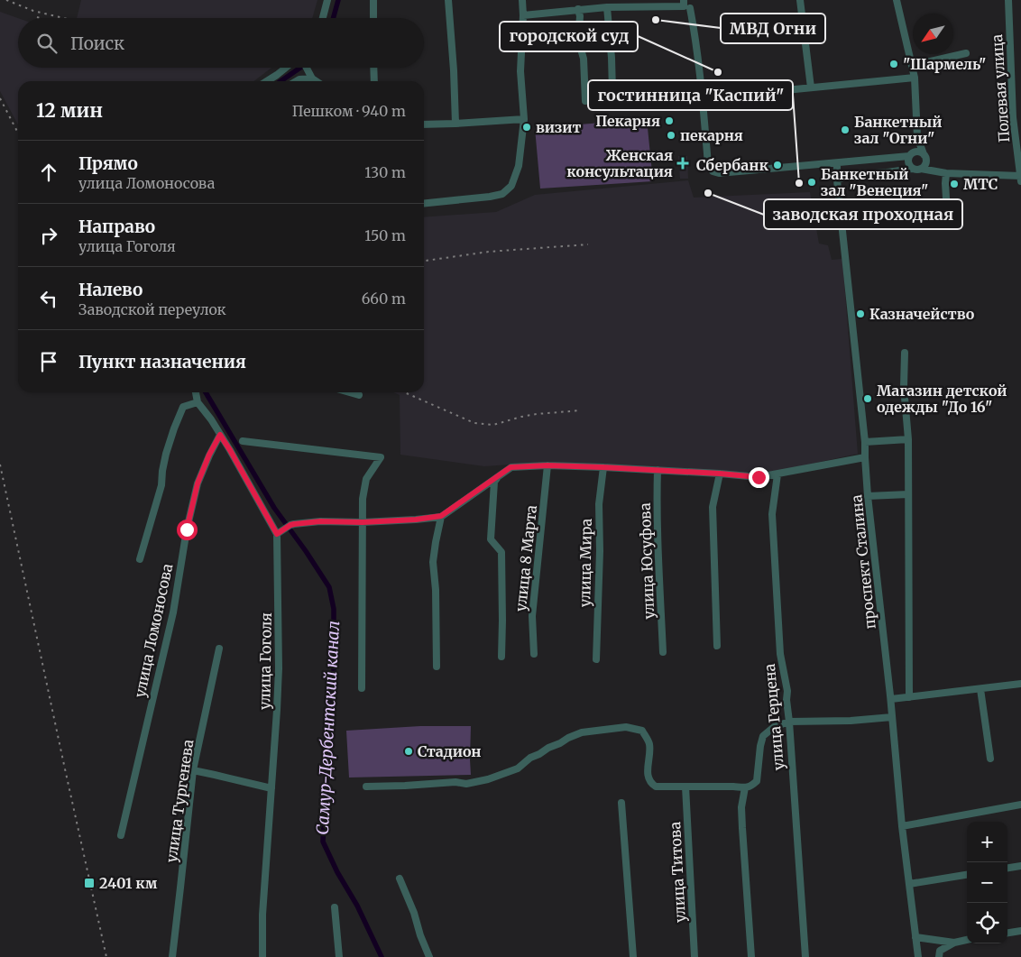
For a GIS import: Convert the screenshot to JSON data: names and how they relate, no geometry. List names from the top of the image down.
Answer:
{
  "streets": {
    "street": [
      "Полевая улица",
      "улица 8 Марта",
      "улица Юсуфова",
      "проспект Сталина",
      "улица Мира",
      "улица Ломоносова",
      "улица Гоголя",
      "улица Герцена",
      "улица Тургенева",
      "улица Титова"
    ]
  },
  "crossings": [
    ["улица Ломоносова", "улица Гоголя"]
  ],
  "water": ["Самур-Дербентский канал"],
  "places": {
    "other": [
      "МВД Огни",
      "\"Шармель\"",
      "городской суд",
      "Пекарня",
      "визит",
      "Банкетный зал \"Огни\"",
      "пекарня",
      "Сбербанк",
      "Банкетный зал \"Венеция\"",
      "гостинница \"Каспий\"",
      "МТС",
      "заводская проходная",
      "Казначейство",
      "Магазин детской одежды \"До 16\"",
      "Стадион"
    ],
    "health": ["Женская консультация"],
    "transit": ["2401 км"]
  },
  "north": "bottom left",
  "page": {
    "search": "Поиск",
    "heading": ["12 мин", "Пешком · 940 m"],
    "list": [
      ["Прямо", "улица Ломоносова", "130 m"],
      ["Направо", "улица Гоголя", "150 m"],
      ["Налево", "Заводской переулок", "660 m"],
      "Пункт назначения"
    ],
    "map_buttons": ["+", "−"]
  }
}
